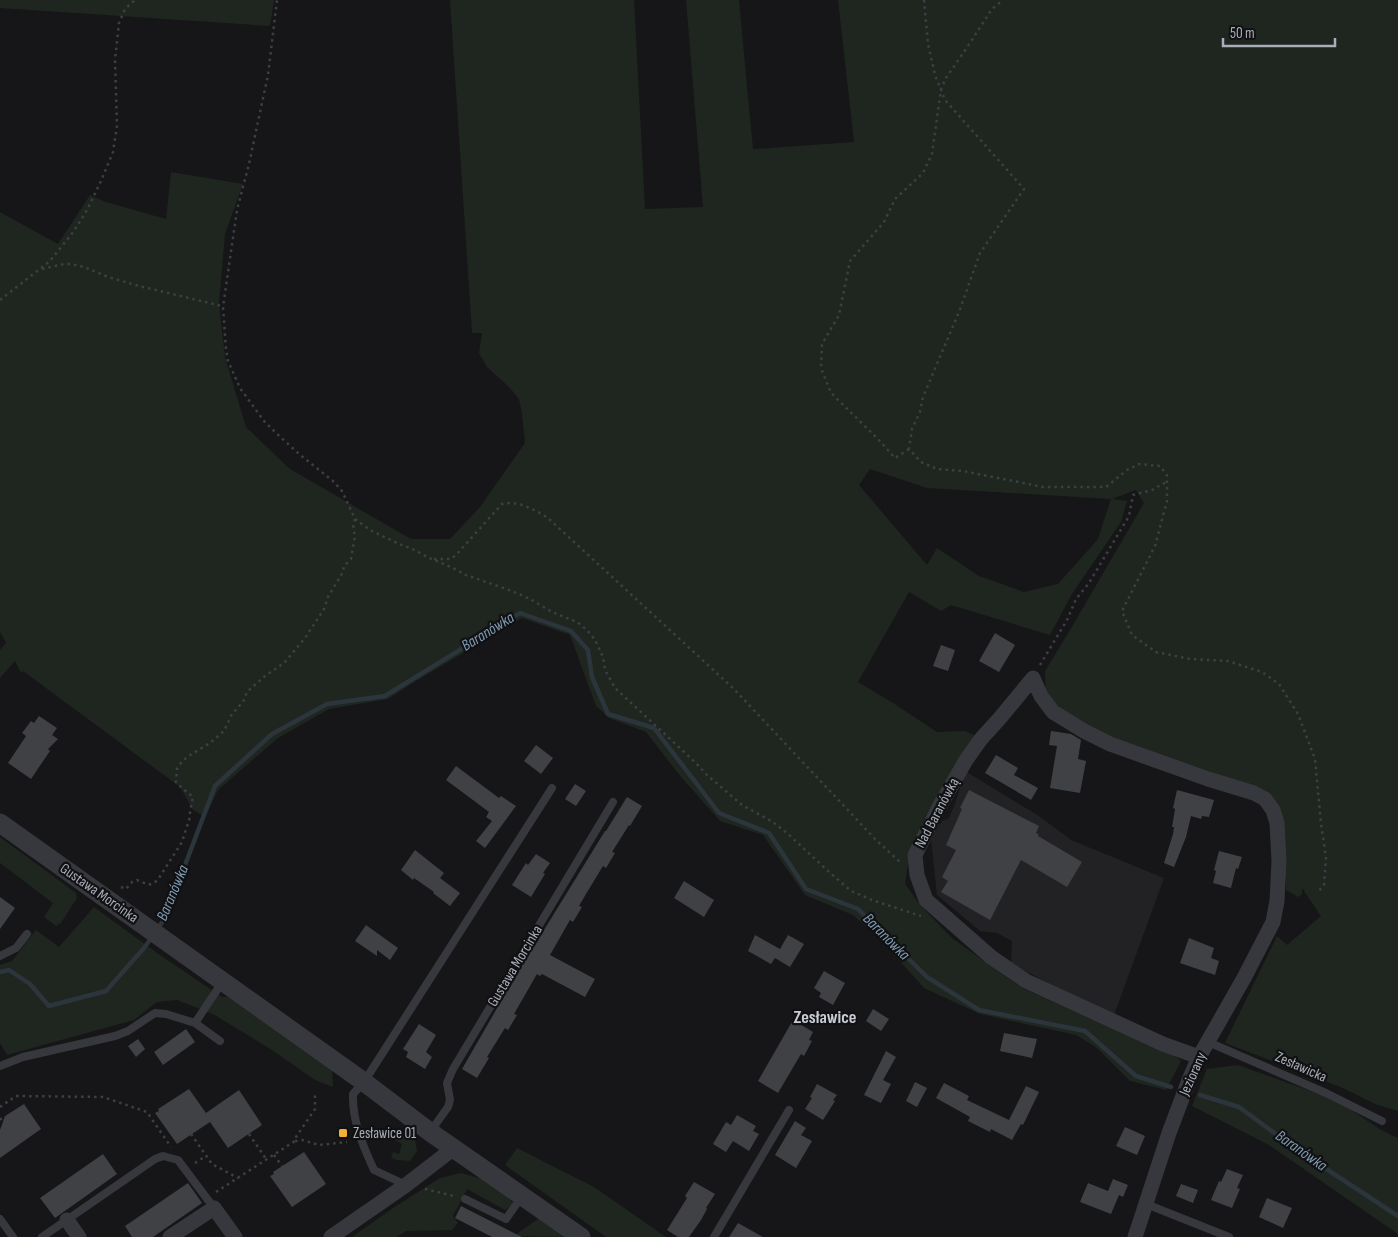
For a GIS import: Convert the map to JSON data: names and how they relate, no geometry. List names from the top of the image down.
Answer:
{
  "streets": {
    "street": ["Nad Baranówką", "Gustawa Morcinka", "Jeziorany"],
    "lane": ["Zesławicka"]
  },
  "crossings": [
    ["Nad Baranówką", "Jeziorany"],
    ["Zesławicka", "Jeziorany"]
  ],
  "districts": ["Zesławice"],
  "water": ["Baranówka"],
  "places": {
    "transit": ["Zesławice 01"]
  },
  "scale_bar": "50 m"
}
